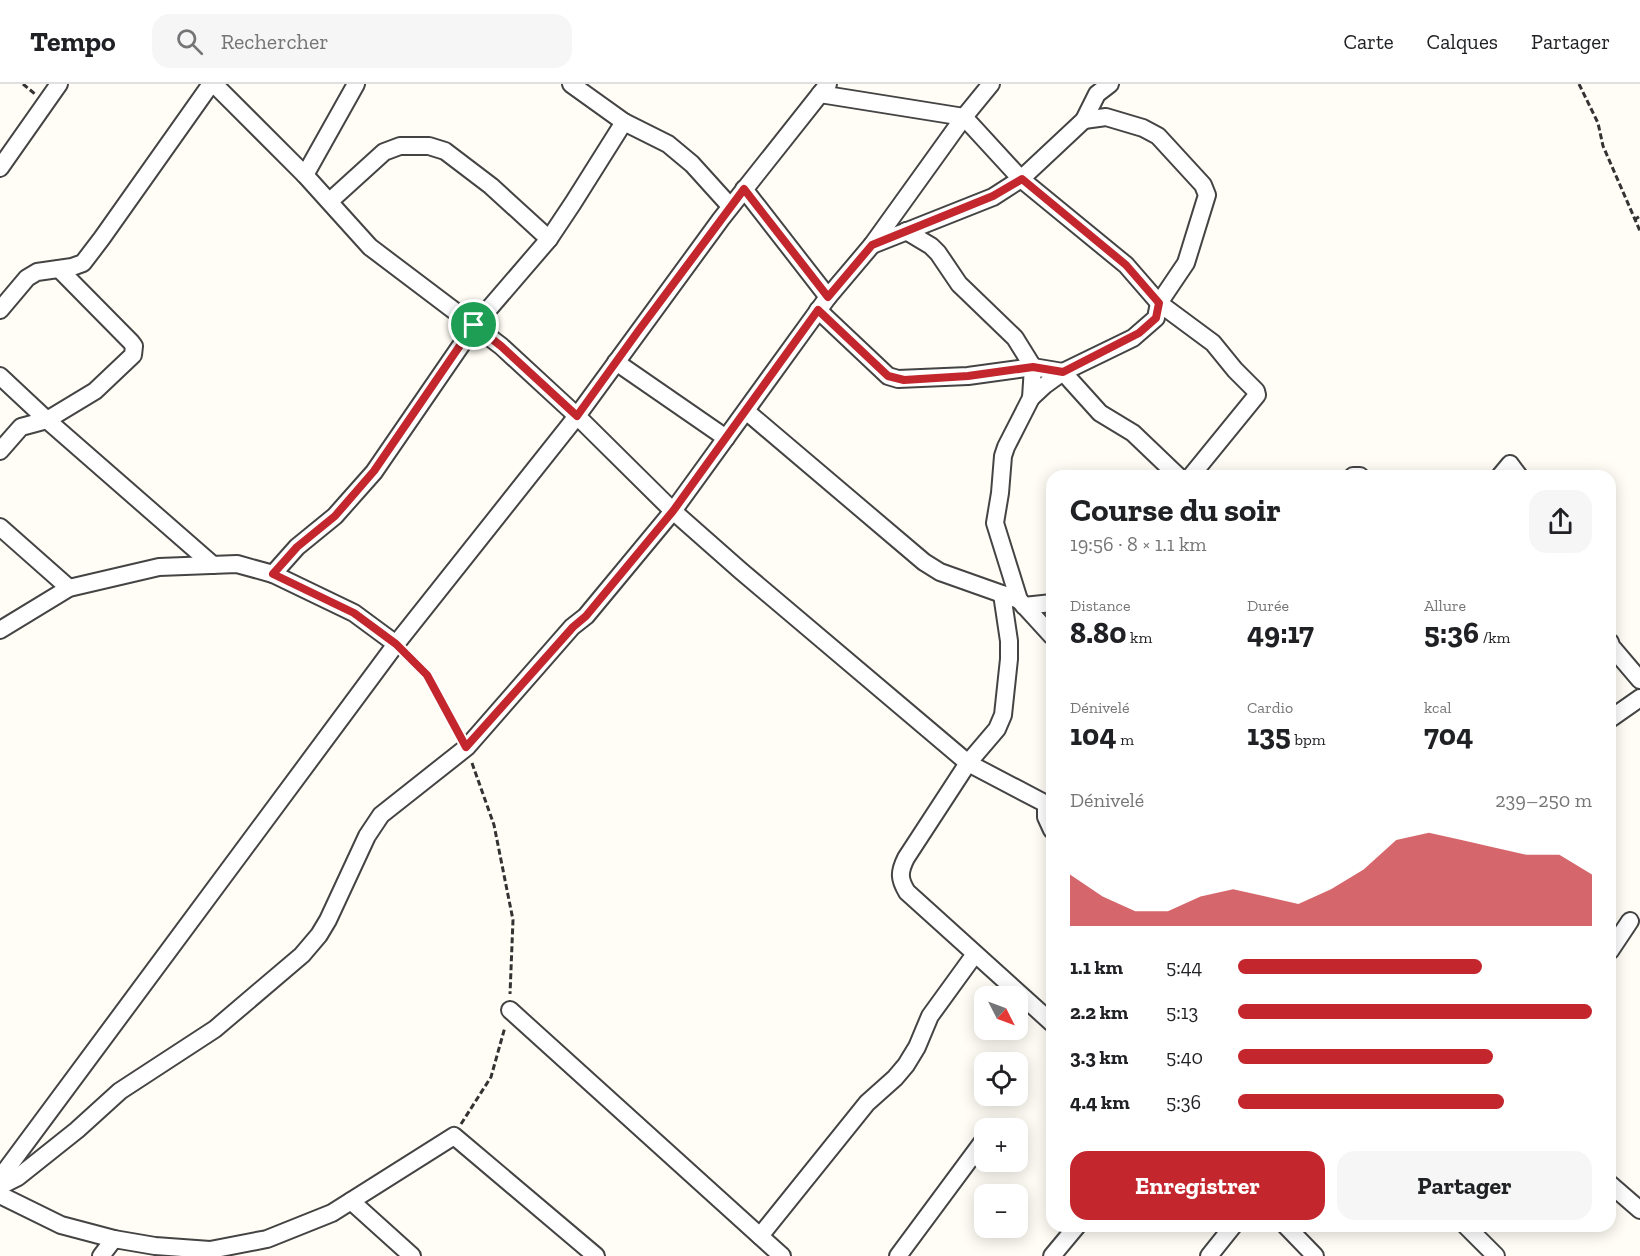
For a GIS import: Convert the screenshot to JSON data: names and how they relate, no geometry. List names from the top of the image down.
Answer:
{
  "north": "bottom right",
  "page": {
    "header": "Tempo",
    "search": "Rechercher",
    "nav": ["Carte", "Calques", "Partager"],
    "heading": ["Course du soir", "19:56 · 8 × 1.1 km"],
    "stats": [
      ["Distance", "8.80 km"],
      ["Durée", "49:17"],
      ["Allure", "5:36 /km"],
      ["Dénivelé", "104 m"],
      ["Cardio", "135 bpm"],
      ["kcal", "704"]
    ],
    "chart": ["Dénivelé", "239–250 m"],
    "list": [
      {
        "name": "1.1 km",
        "note": "5:44"
      },
      {
        "name": "2.2 km",
        "note": "5:13"
      },
      {
        "name": "3.3 km",
        "note": "5:40"
      },
      {
        "name": "4.4 km",
        "note": "5:36"
      }
    ],
    "map_buttons": ["+", "−"],
    "buttons": ["Enregistrer", "Partager"]
  }
}
